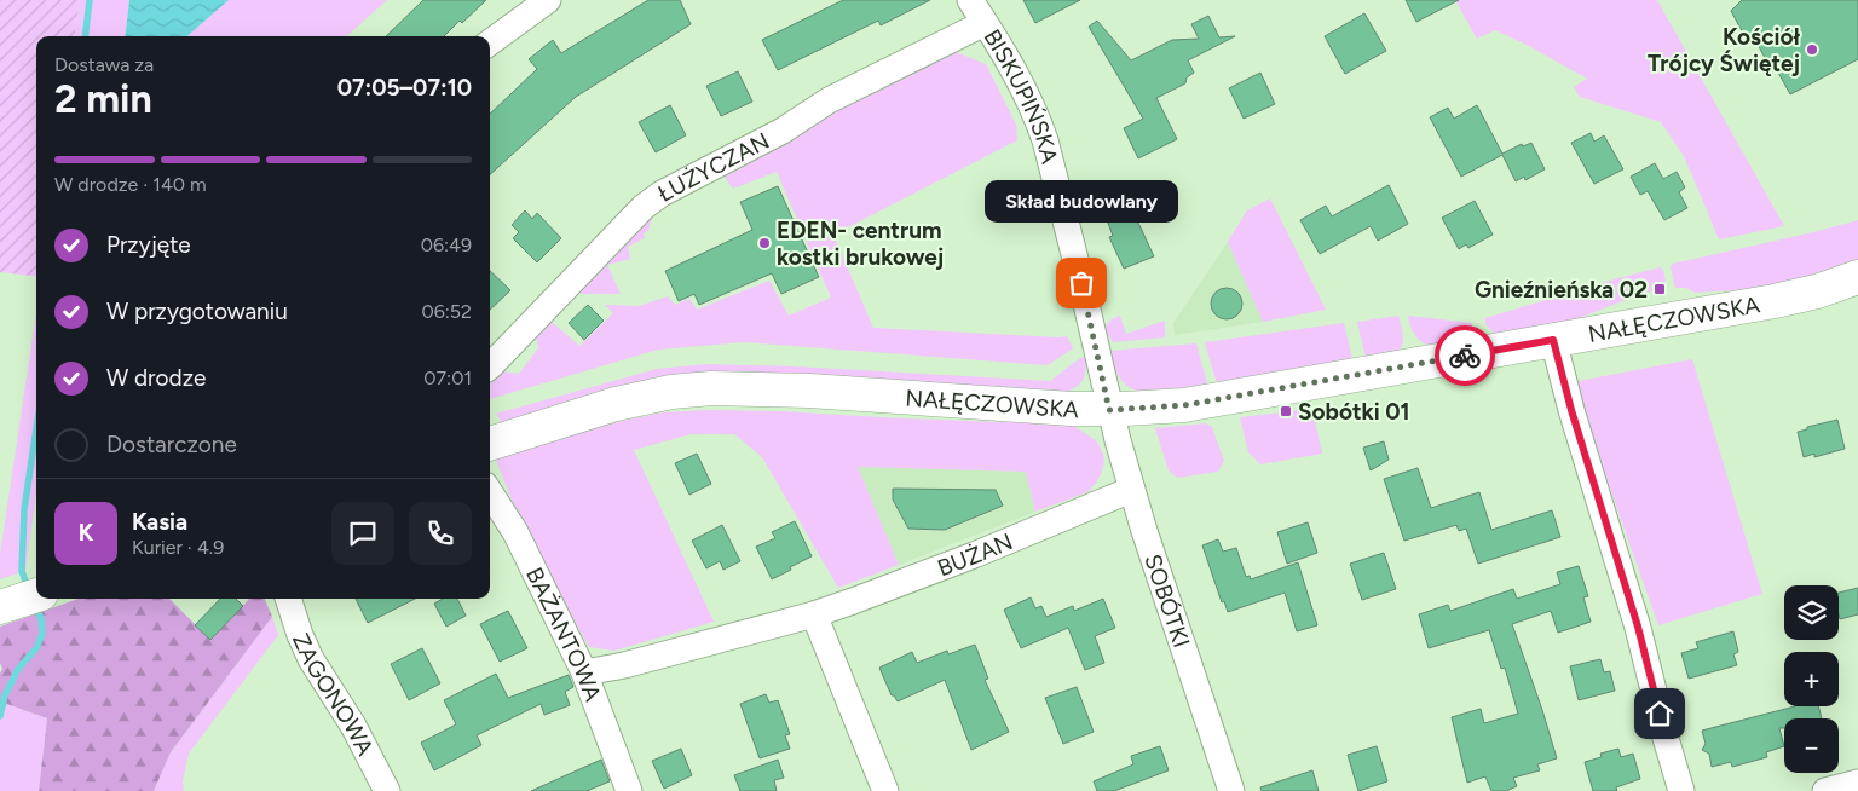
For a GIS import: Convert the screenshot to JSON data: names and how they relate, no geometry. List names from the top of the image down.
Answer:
{
  "streets": {
    "main road": ["NAŁĘCZOWSKA"],
    "street": [
      "BISKUPIŃSKA",
      "ŁUŻYCZAN",
      "BUŻAN",
      "SOBÓTKI",
      "BAŻANTOWA",
      "ZAGONOWA"
    ]
  },
  "crossings": [
    ["BISKUPIŃSKA", "ŁUŻYCZAN"],
    ["BISKUPIŃSKA", "NAŁĘCZOWSKA"],
    ["BISKUPIŃSKA", "SOBÓTKI"],
    ["NAŁĘCZOWSKA", "SOBÓTKI"],
    ["BUŻAN", "SOBÓTKI"],
    ["BUŻAN", "BAŻANTOWA"]
  ],
  "places": {
    "other": ["Kościół Trójcy Świętej", "EDEN- centrum kostki brukowej", "Skład budowlany"],
    "transit": ["Gnieźnieńska 02", "Sobótki 01"]
  },
  "page": {
    "heading": ["2 min", "Dostawa za", "07:05–07:10"],
    "panel": ["Kasia", "Kurier · 4.9"],
    "bar": "W drodze · 140 m",
    "bubble": "Skład budowlany",
    "list": [
      ["Przyjęte", "06:49"],
      ["W przygotowaniu", "06:52"],
      ["W drodze", "07:01"],
      "Dostarczone"
    ],
    "round": "K",
    "map_buttons": ["+", "−"]
  }
}
